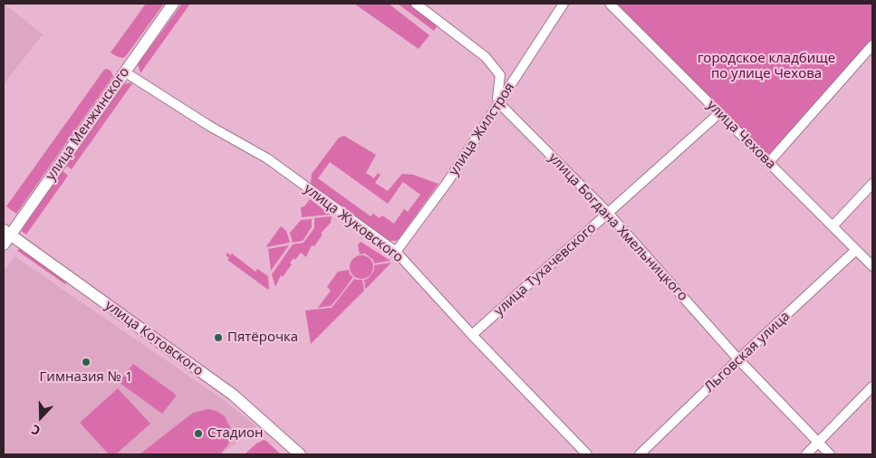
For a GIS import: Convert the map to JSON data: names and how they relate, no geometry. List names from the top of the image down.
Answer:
{
  "streets": {
    "street": [
      "улица Менжинского",
      "улица Жилстроя",
      "улица Чехова",
      "улица Жуковского",
      "улица Богдана Хмельницкого",
      "улица Тухачевского",
      "улица Котовского",
      "Льговская улица"
    ]
  },
  "crossings": [
    ["улица Менжинского", "улица Жуковского"],
    ["улица Менжинского", "улица Котовского"],
    ["улица Жилстроя", "улица Жуковского"],
    ["улица Жилстроя", "улица Богдана Хмельницкого"],
    ["улица Чехова", "улица Тухачевского"],
    ["улица Чехова", "Льговская улица"],
    ["улица Жуковского", "улица Тухачевского"],
    ["улица Богдана Хмельницкого", "улица Тухачевского"],
    ["улица Богдана Хмельницкого", "Льговская улица"]
  ],
  "parks": ["городское кладбище по улице Чехова"],
  "places": ["Пятёрочка", "Гимназия № 1", "Стадион"],
  "north": "bottom"
}
